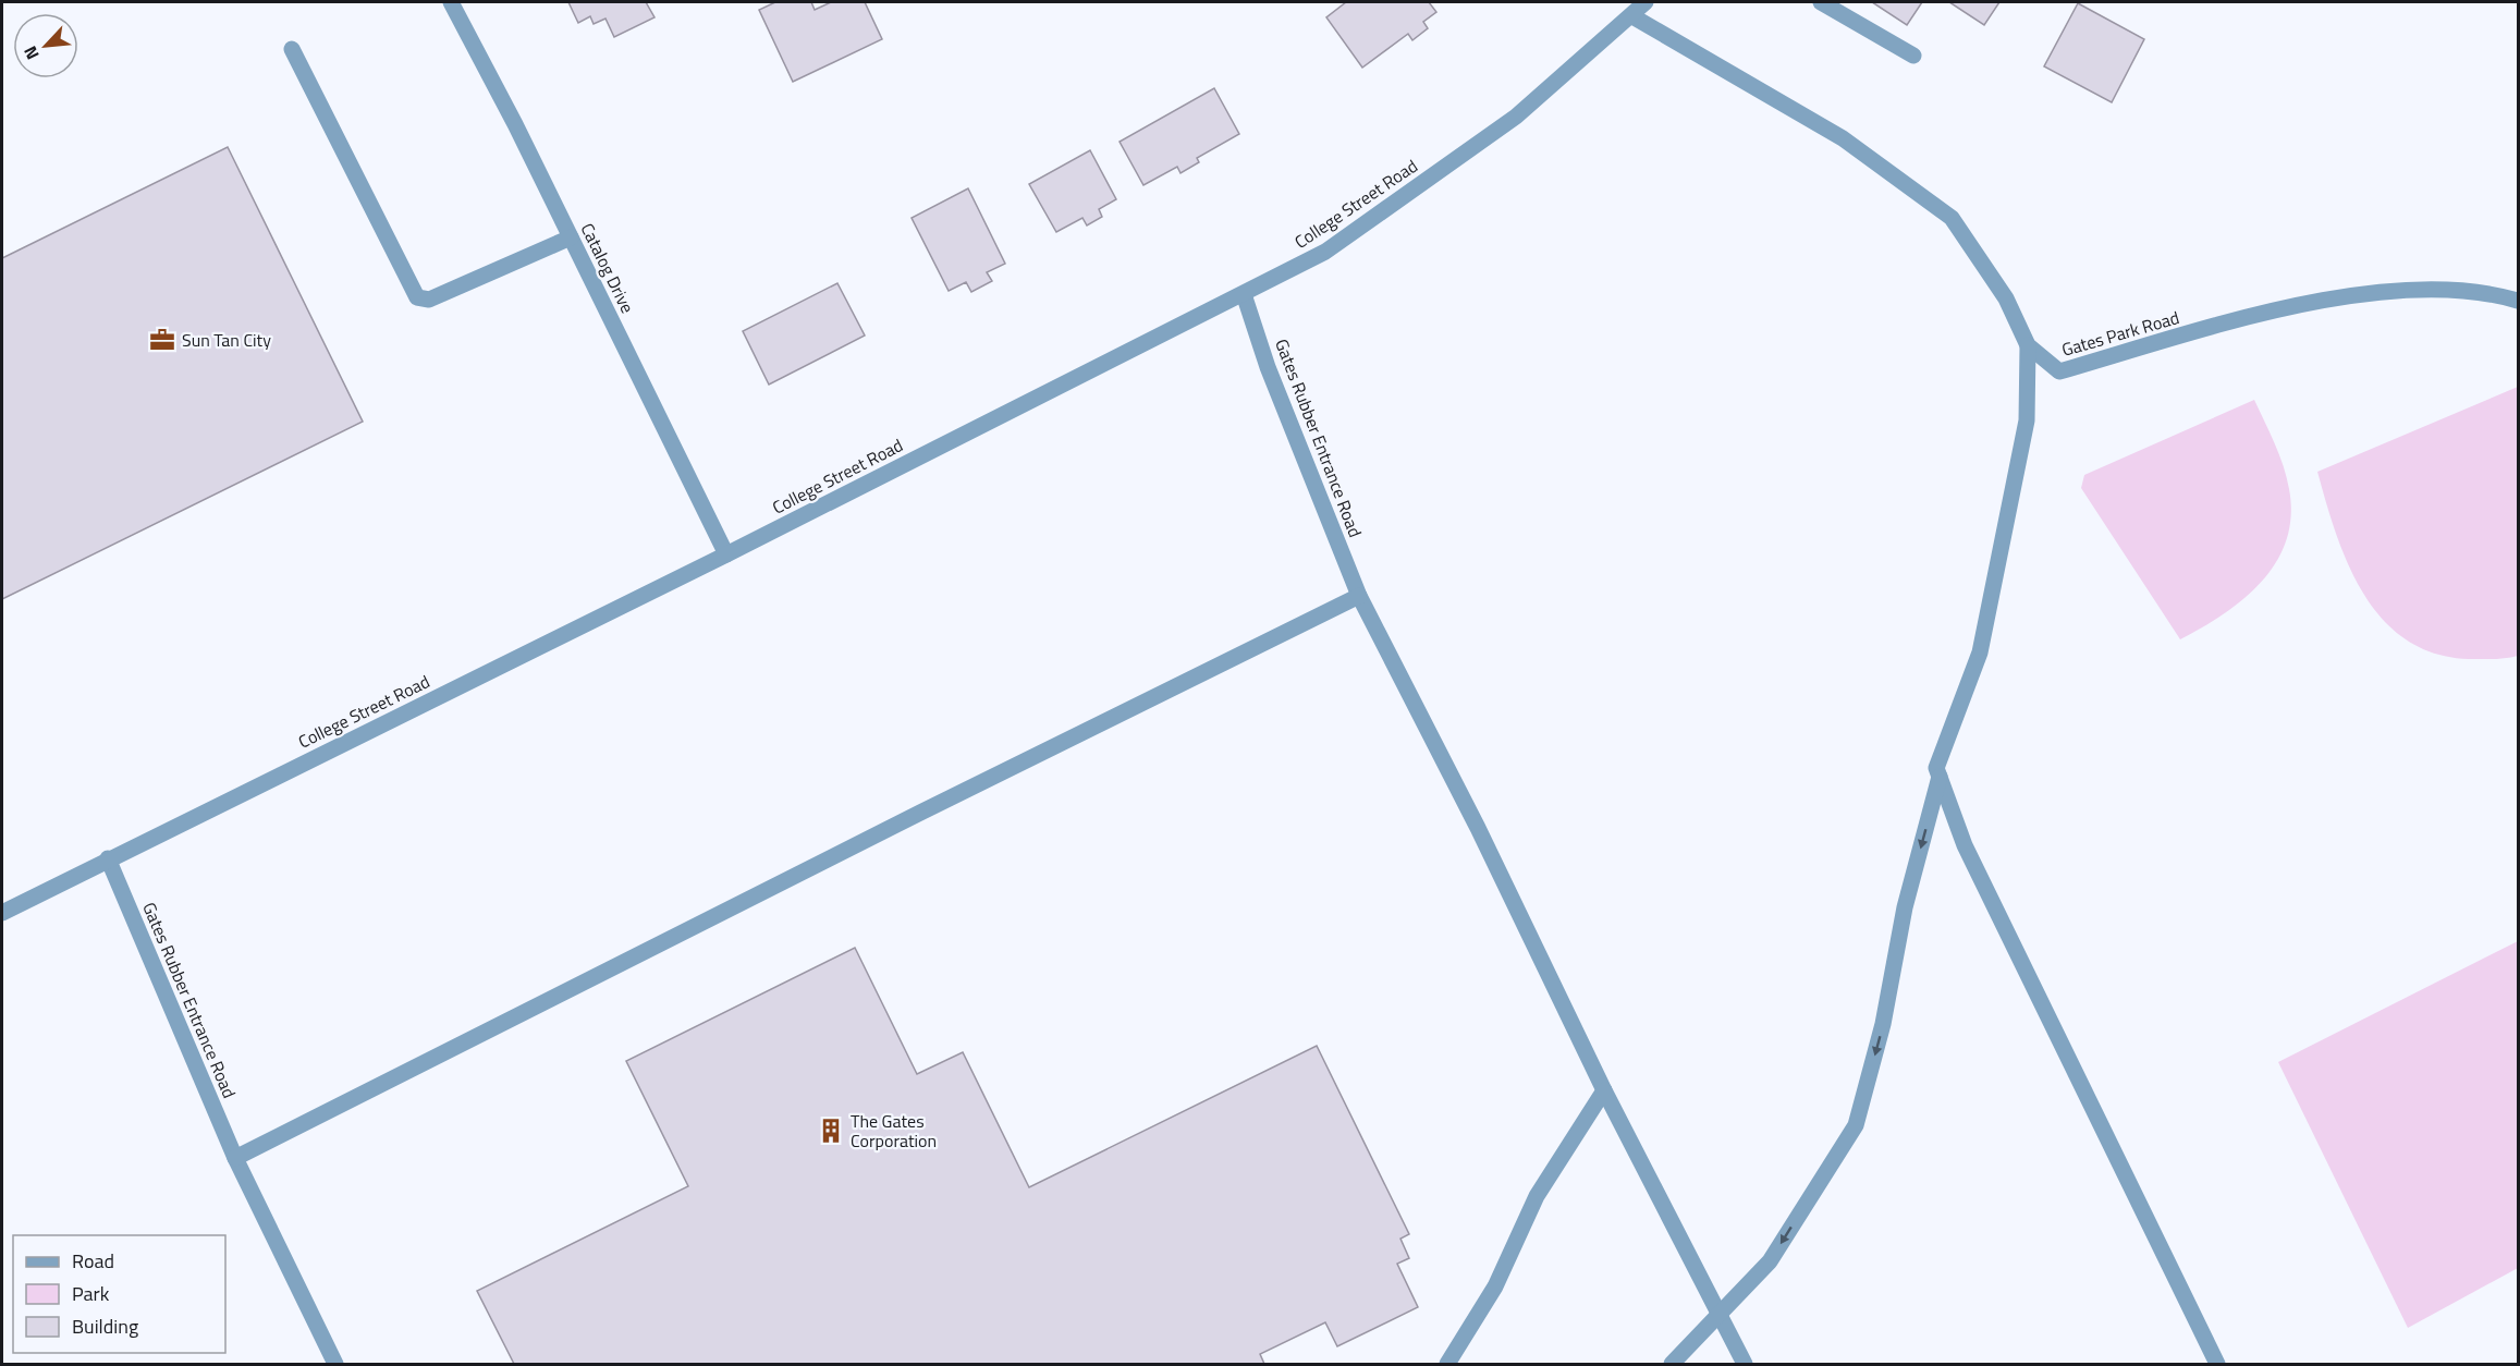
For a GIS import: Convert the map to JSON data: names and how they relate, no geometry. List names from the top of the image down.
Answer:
{
  "streets": {
    "street": [
      "College Street Road",
      "Catalog Drive",
      "Gates Park Road",
      "Gates Rubber Entrance Road"
    ]
  },
  "crossings": [
    ["College Street Road", "Catalog Drive"],
    ["College Street Road", "Gates Park Road"],
    ["College Street Road", "Gates Rubber Entrance Road"]
  ],
  "places": {
    "office": ["Sun Tan City"],
    "building": ["The Gates Corporation"]
  },
  "legend": ["Road", "Park", "Building"],
  "north": "bottom left"
}
